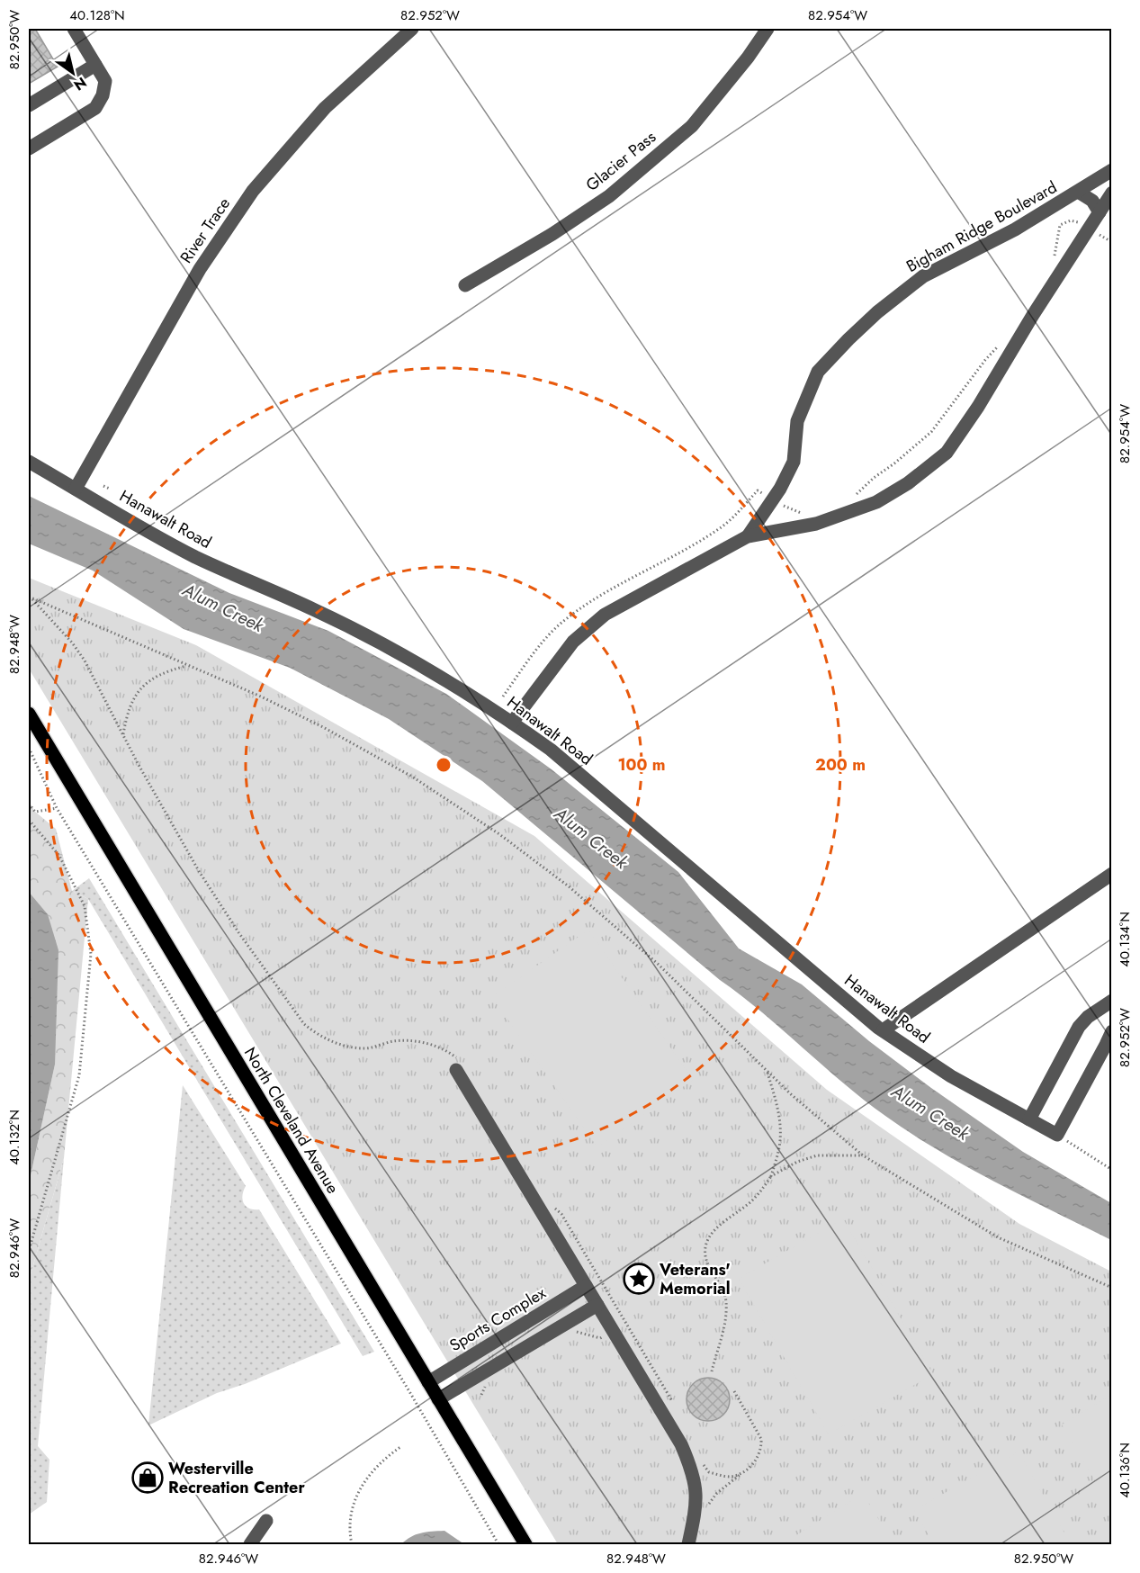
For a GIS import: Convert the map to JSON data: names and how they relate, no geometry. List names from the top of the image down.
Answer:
{
  "streets": {
    "main road": ["North Cleveland Avenue"],
    "street": [
      "Glacier Pass",
      "Bigham Ridge Boulevard",
      "River Trace",
      "Hanawalt Road",
      "Sports Complex"
    ]
  },
  "crossings": [
    ["Bigham Ridge Boulevard", "Hanawalt Road"],
    ["River Trace", "Hanawalt Road"],
    ["North Cleveland Avenue", "Sports Complex"]
  ],
  "water": ["Alum Creek"],
  "places": {
    "place": ["Veterans' Memorial"],
    "shop": ["Westerville Recreation Center"]
  },
  "north": "bottom right",
  "coordinates": [
    "40.128°N",
    "82.952°W",
    "82.954°W",
    "82.950°W",
    "82.948°W",
    "40.134°N",
    "40.132°N",
    "82.946°W",
    "40.136°N"
  ],
  "rings": ["100 m", "200 m"]
}
